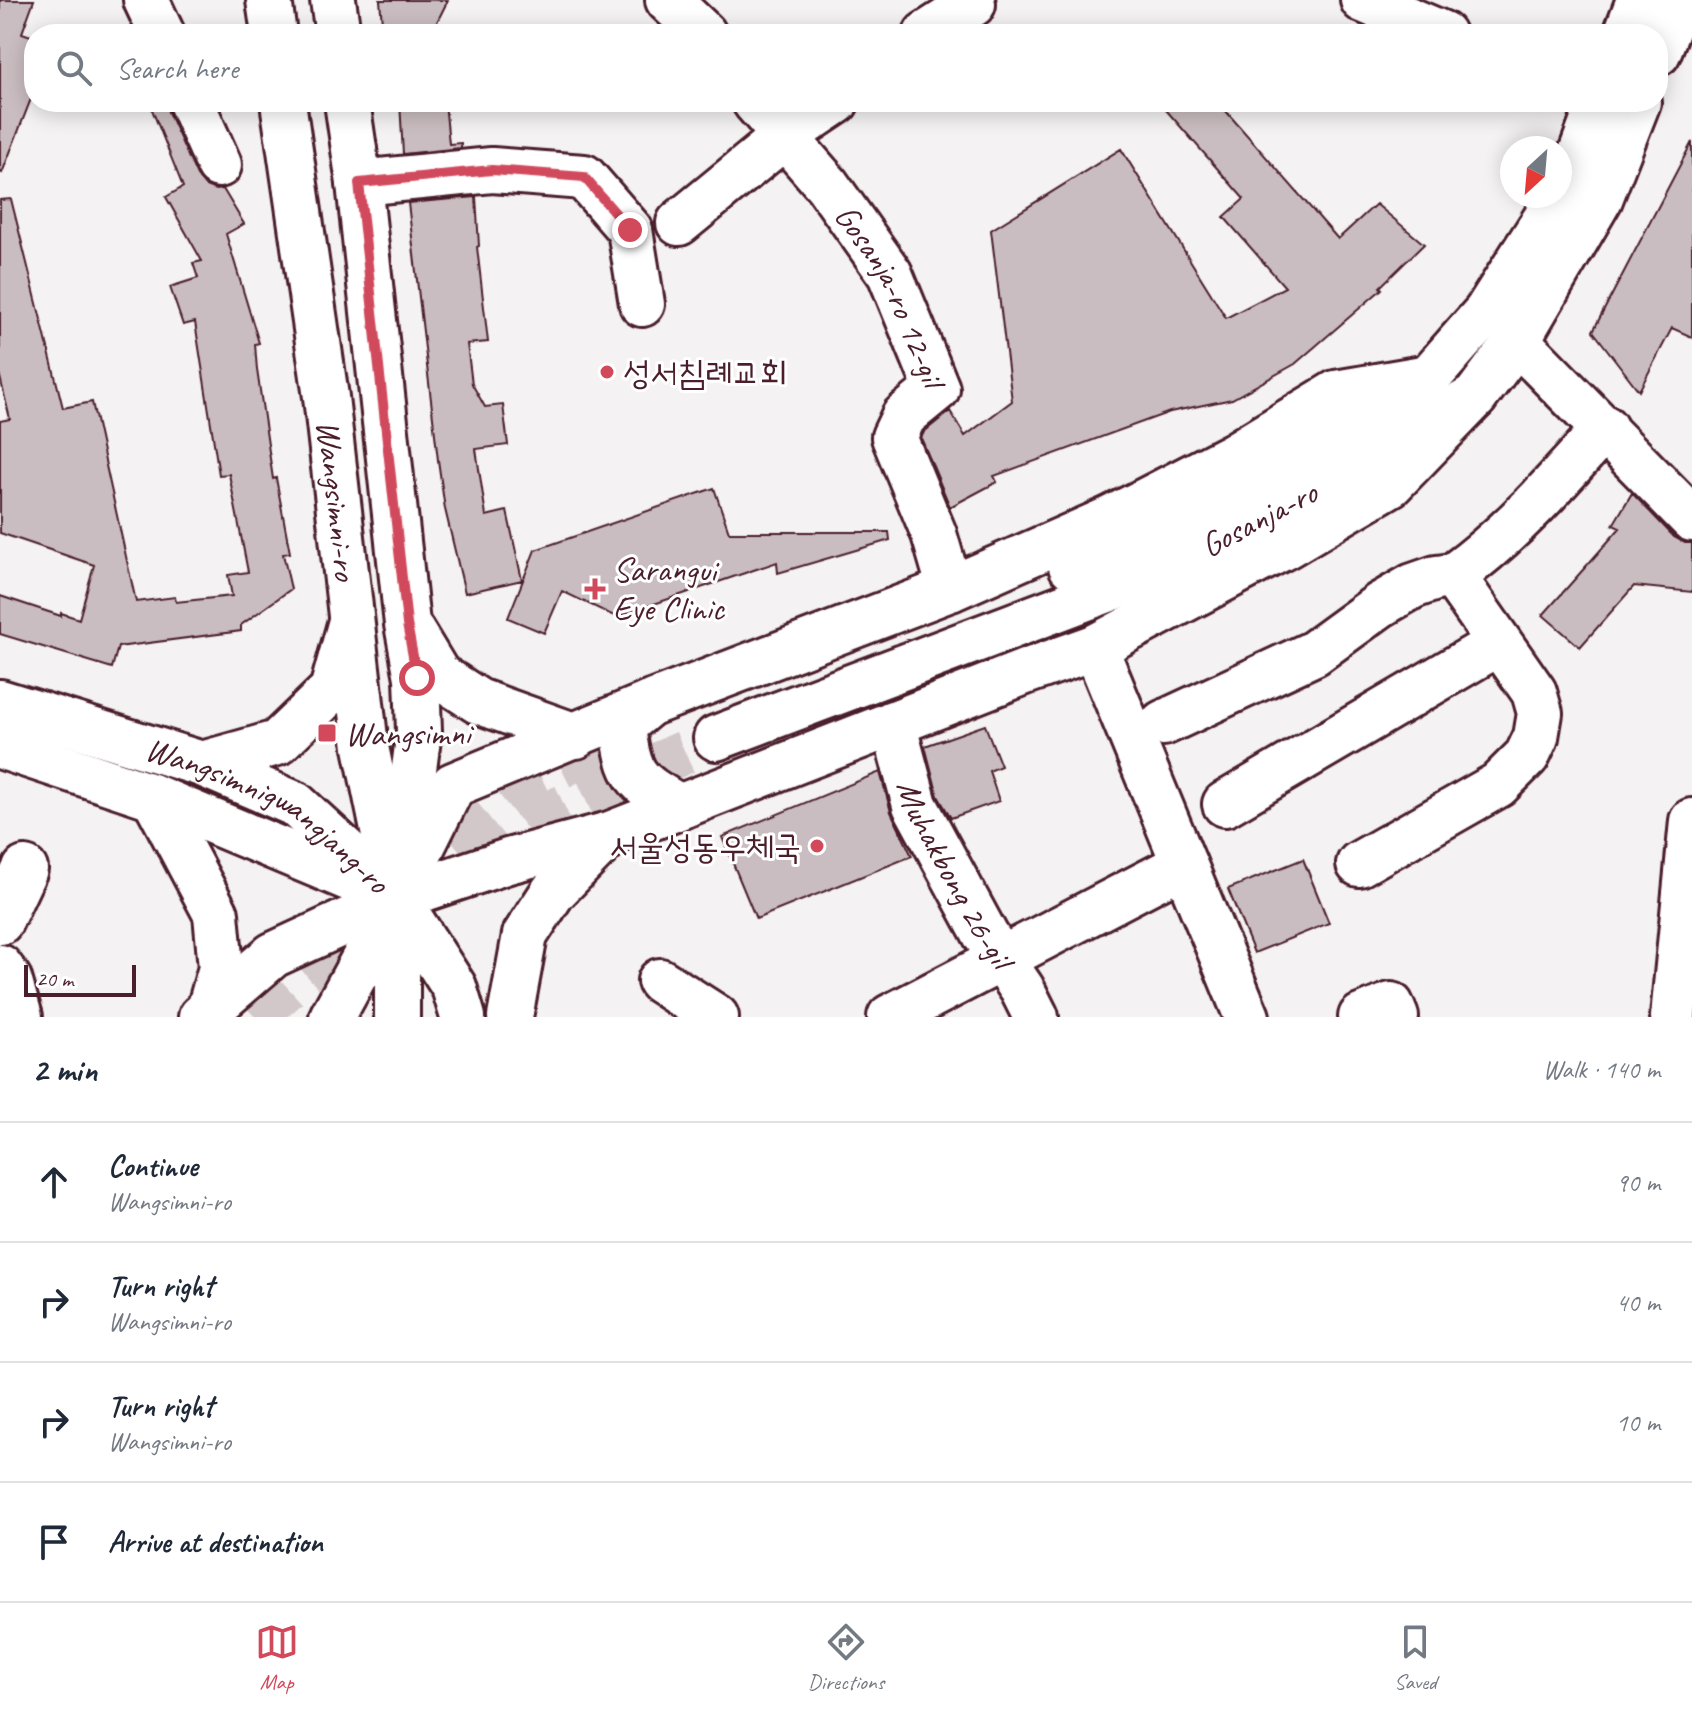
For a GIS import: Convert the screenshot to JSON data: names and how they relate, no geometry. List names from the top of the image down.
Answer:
{
  "streets": {
    "main road": [
      "Gosanja-ro 12-gil",
      "Wangsimni-ro",
      "Gosanja-ro",
      "Wangsimnigwangjang-ro",
      "Muhakbong 26-gil"
    ]
  },
  "crossings": [
    ["Wangsimni-ro", "Wangsimnigwangjang-ro"]
  ],
  "places": {
    "other": ["성서침례교회", "서울성동우체국"],
    "health": ["Sarangui Eye Clinic"],
    "transit": ["Wangsimni"]
  },
  "scale_bar": "20 m",
  "north": "bottom left",
  "page": {
    "search": "Search here",
    "scale": "20 m",
    "heading": ["2 min", "Walk · 140 m"],
    "list": [
      ["Continue", "Wangsimni-ro", "90 m"],
      ["Turn right", "Wangsimni-ro", "40 m"],
      ["Turn right", "Wangsimni-ro", "10 m"],
      "Arrive at destination"
    ],
    "nav": ["Map", "Directions", "Saved"]
  }
}
